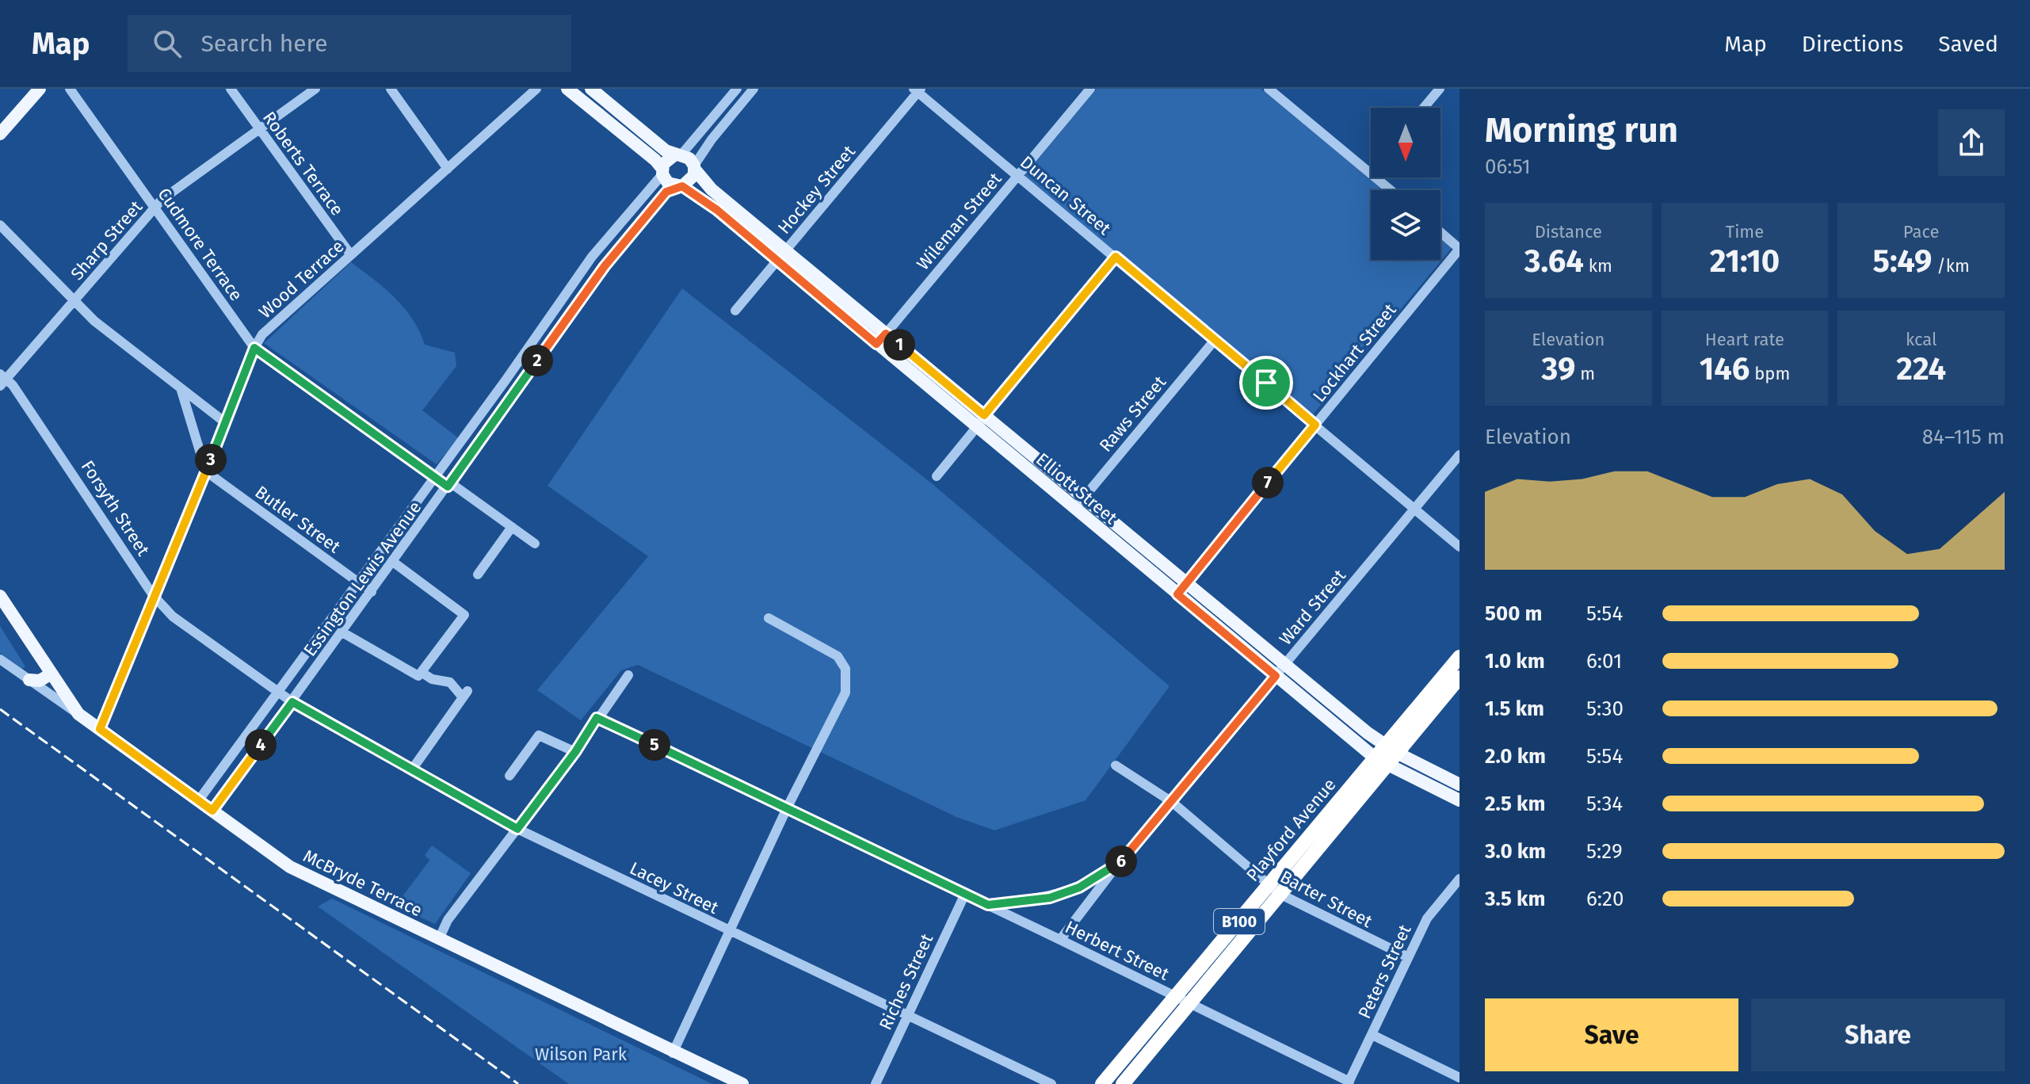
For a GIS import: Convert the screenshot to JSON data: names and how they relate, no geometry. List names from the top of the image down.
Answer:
{
  "streets": {
    "highway": ["Playford Avenue", "B100"],
    "main road": ["Elliott Street", "McBryde Terrace"],
    "street": [
      "Roberts Terrace",
      "Hockey Street",
      "Duncan Street",
      "Wileman Street",
      "Sharp Street",
      "Cudmore Terrace",
      "Wood Terrace",
      "Lockhart Street",
      "Raws Street",
      "Forsyth Street",
      "Butler Street",
      "Essington Lewis Avenue",
      "Ward Street",
      "Lacey Street",
      "Barter Street",
      "Herbert Street",
      "Peters Street",
      "Riches Street"
    ]
  },
  "crossings": [
    ["Roberts Terrace", "Sharp Street"],
    ["Roberts Terrace", "Wood Terrace"],
    ["Hockey Street", "Duncan Street"],
    ["Hockey Street", "Elliott Street"],
    ["Duncan Street", "Wileman Street"],
    ["Duncan Street", "Lockhart Street"],
    ["Duncan Street", "Raws Street"],
    ["Duncan Street", "Ward Street"],
    ["Wileman Street", "Elliott Street"],
    ["Sharp Street", "Cudmore Terrace"],
    ["Sharp Street", "Forsyth Street"],
    ["Cudmore Terrace", "Wood Terrace"],
    ["Cudmore Terrace", "Essington Lewis Avenue"],
    ["Wood Terrace", "Forsyth Street"],
    ["Wood Terrace", "Butler Street"],
    ["Wood Terrace", "McBryde Terrace"],
    ["Lockhart Street", "Elliott Street"],
    ["Raws Street", "Elliott Street"],
    ["Elliott Street", "Essington Lewis Avenue"],
    ["Elliott Street", "Ward Street"],
    ["Elliott Street", "Playford Avenue"],
    ["Forsyth Street", "Essington Lewis Avenue"],
    ["Forsyth Street", "Lacey Street"],
    ["Butler Street", "Essington Lewis Avenue"],
    ["Essington Lewis Avenue", "McBryde Terrace"],
    ["Essington Lewis Avenue", "Lacey Street"],
    ["Ward Street", "Barter Street"],
    ["Ward Street", "Herbert Street"],
    ["Playford Avenue", "Barter Street"],
    ["Playford Avenue", "Herbert Street"],
    ["Lacey Street", "Riches Street"],
    ["Barter Street", "Peters Street"],
    ["Herbert Street", "Peters Street"],
    ["Herbert Street", "Riches Street"]
  ],
  "parks": ["Wilson Park"],
  "north": "bottom",
  "page": {
    "header": "Map",
    "search": "Search here",
    "nav": ["Map", "Directions", "Saved"],
    "heading": ["Morning run", "06:51"],
    "stats": [
      ["Distance", "3.64 km"],
      ["Time", "21:10"],
      ["Pace", "5:49 /km"],
      ["Elevation", "39 m"],
      ["Heart rate", "146 bpm"],
      ["kcal", "224"]
    ],
    "pins": [
      "1",
      "2",
      "3",
      "7",
      "4",
      "5",
      "6"
    ],
    "chart": ["Elevation", "84–115 m"],
    "list": [
      {
        "name": "500 m",
        "note": "5:54"
      },
      {
        "name": "1.0 km",
        "note": "6:01"
      },
      {
        "name": "1.5 km",
        "note": "5:30"
      },
      {
        "name": "2.0 km",
        "note": "5:54"
      },
      {
        "name": "2.5 km",
        "note": "5:34"
      },
      {
        "name": "3.0 km",
        "note": "5:29"
      },
      {
        "name": "3.5 km",
        "note": "6:20"
      }
    ],
    "buttons": ["Save", "Share"]
  }
}
